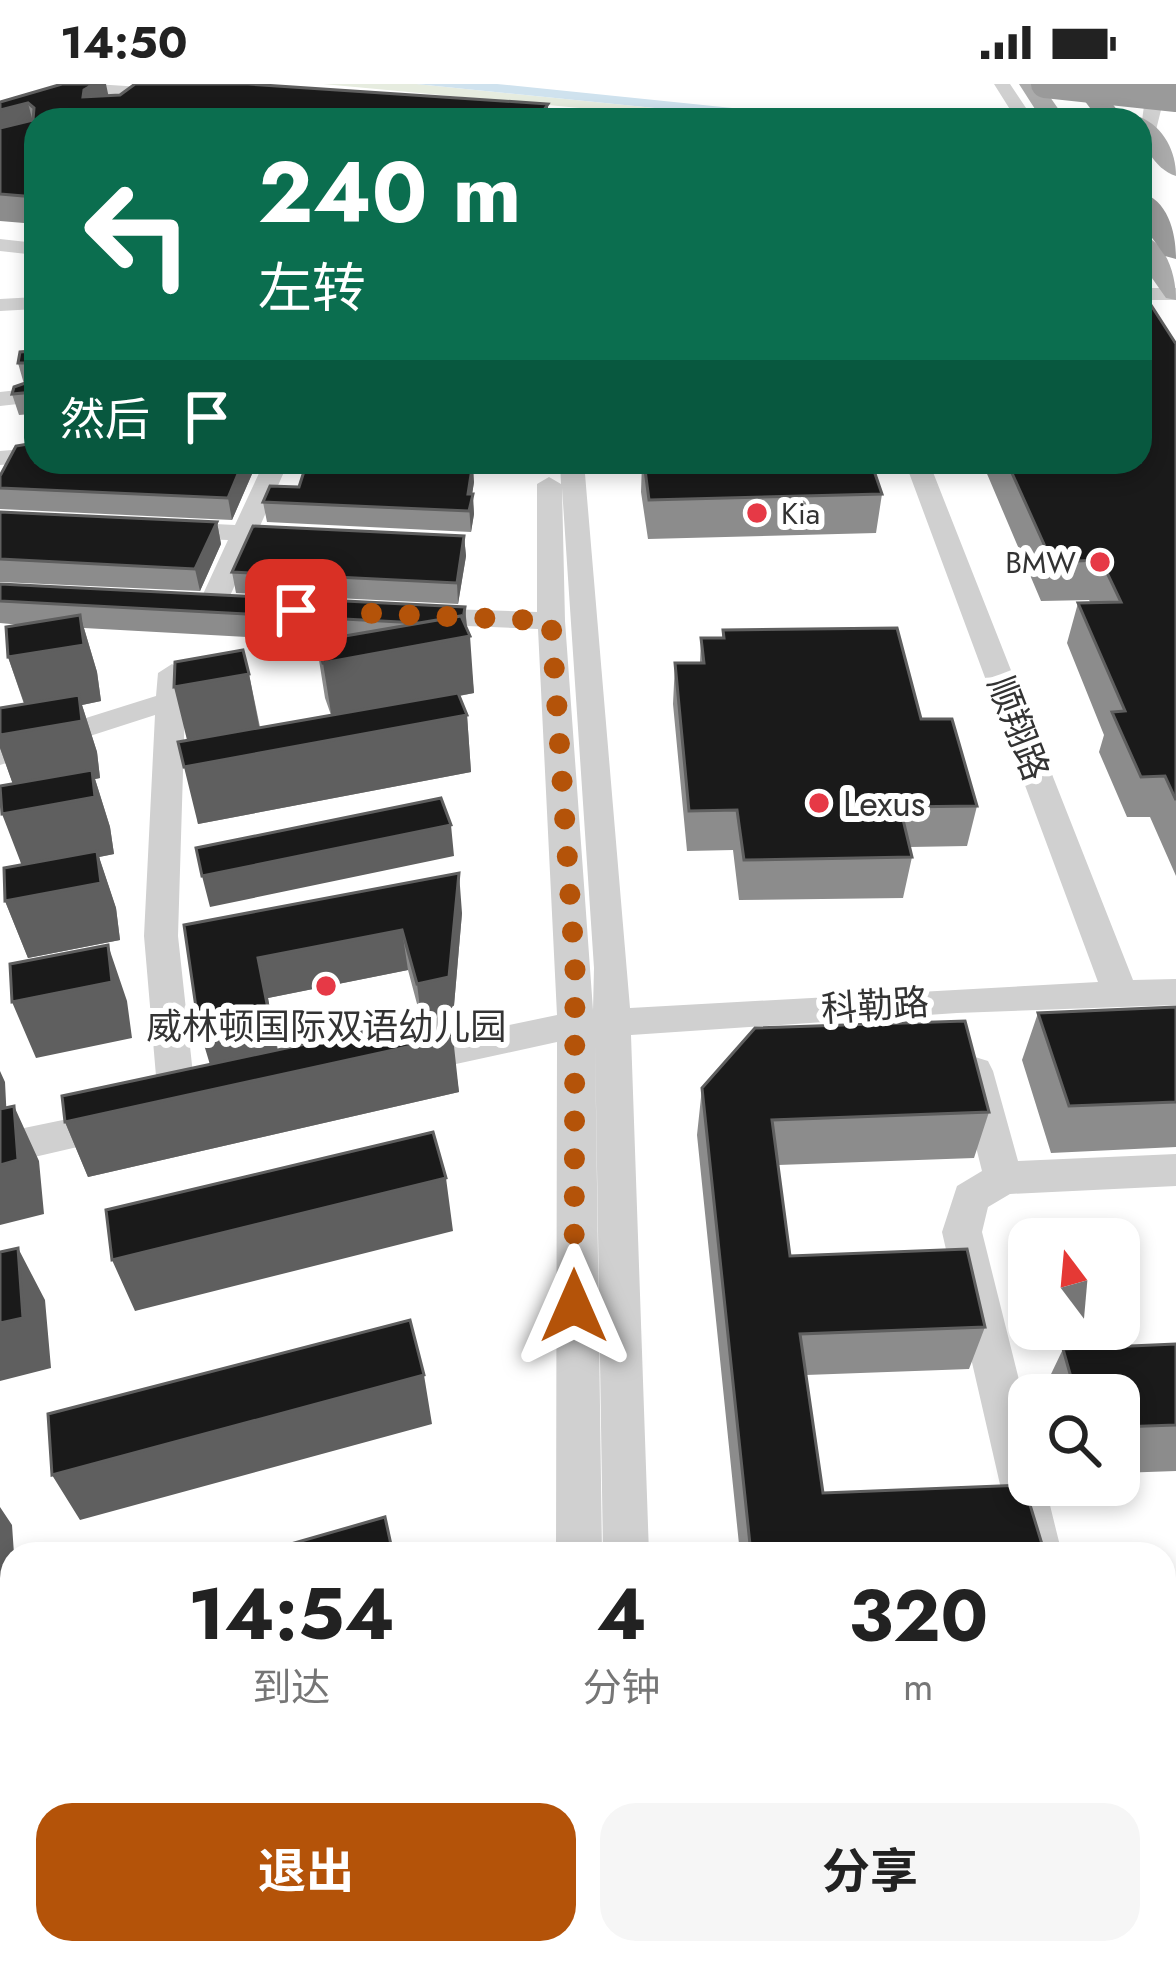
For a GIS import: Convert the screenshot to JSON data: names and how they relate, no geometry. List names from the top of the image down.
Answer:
{
  "streets": {
    "street": ["顺翔路", "科勒路"]
  },
  "crossings": [
    ["顺翔路", "科勒路"]
  ],
  "places": [
    "Kia",
    "BMW",
    "Lexus",
    "威林顿国际双语幼儿园"
  ],
  "north": "top",
  "page": {
    "status": "14:50",
    "turn": ["240 m", "左转"],
    "then": "然后",
    "eta": [
      "14:54",
      "到达",
      "4",
      "分钟",
      "320",
      "m"
    ],
    "buttons": ["退出", "分享"]
  }
}
